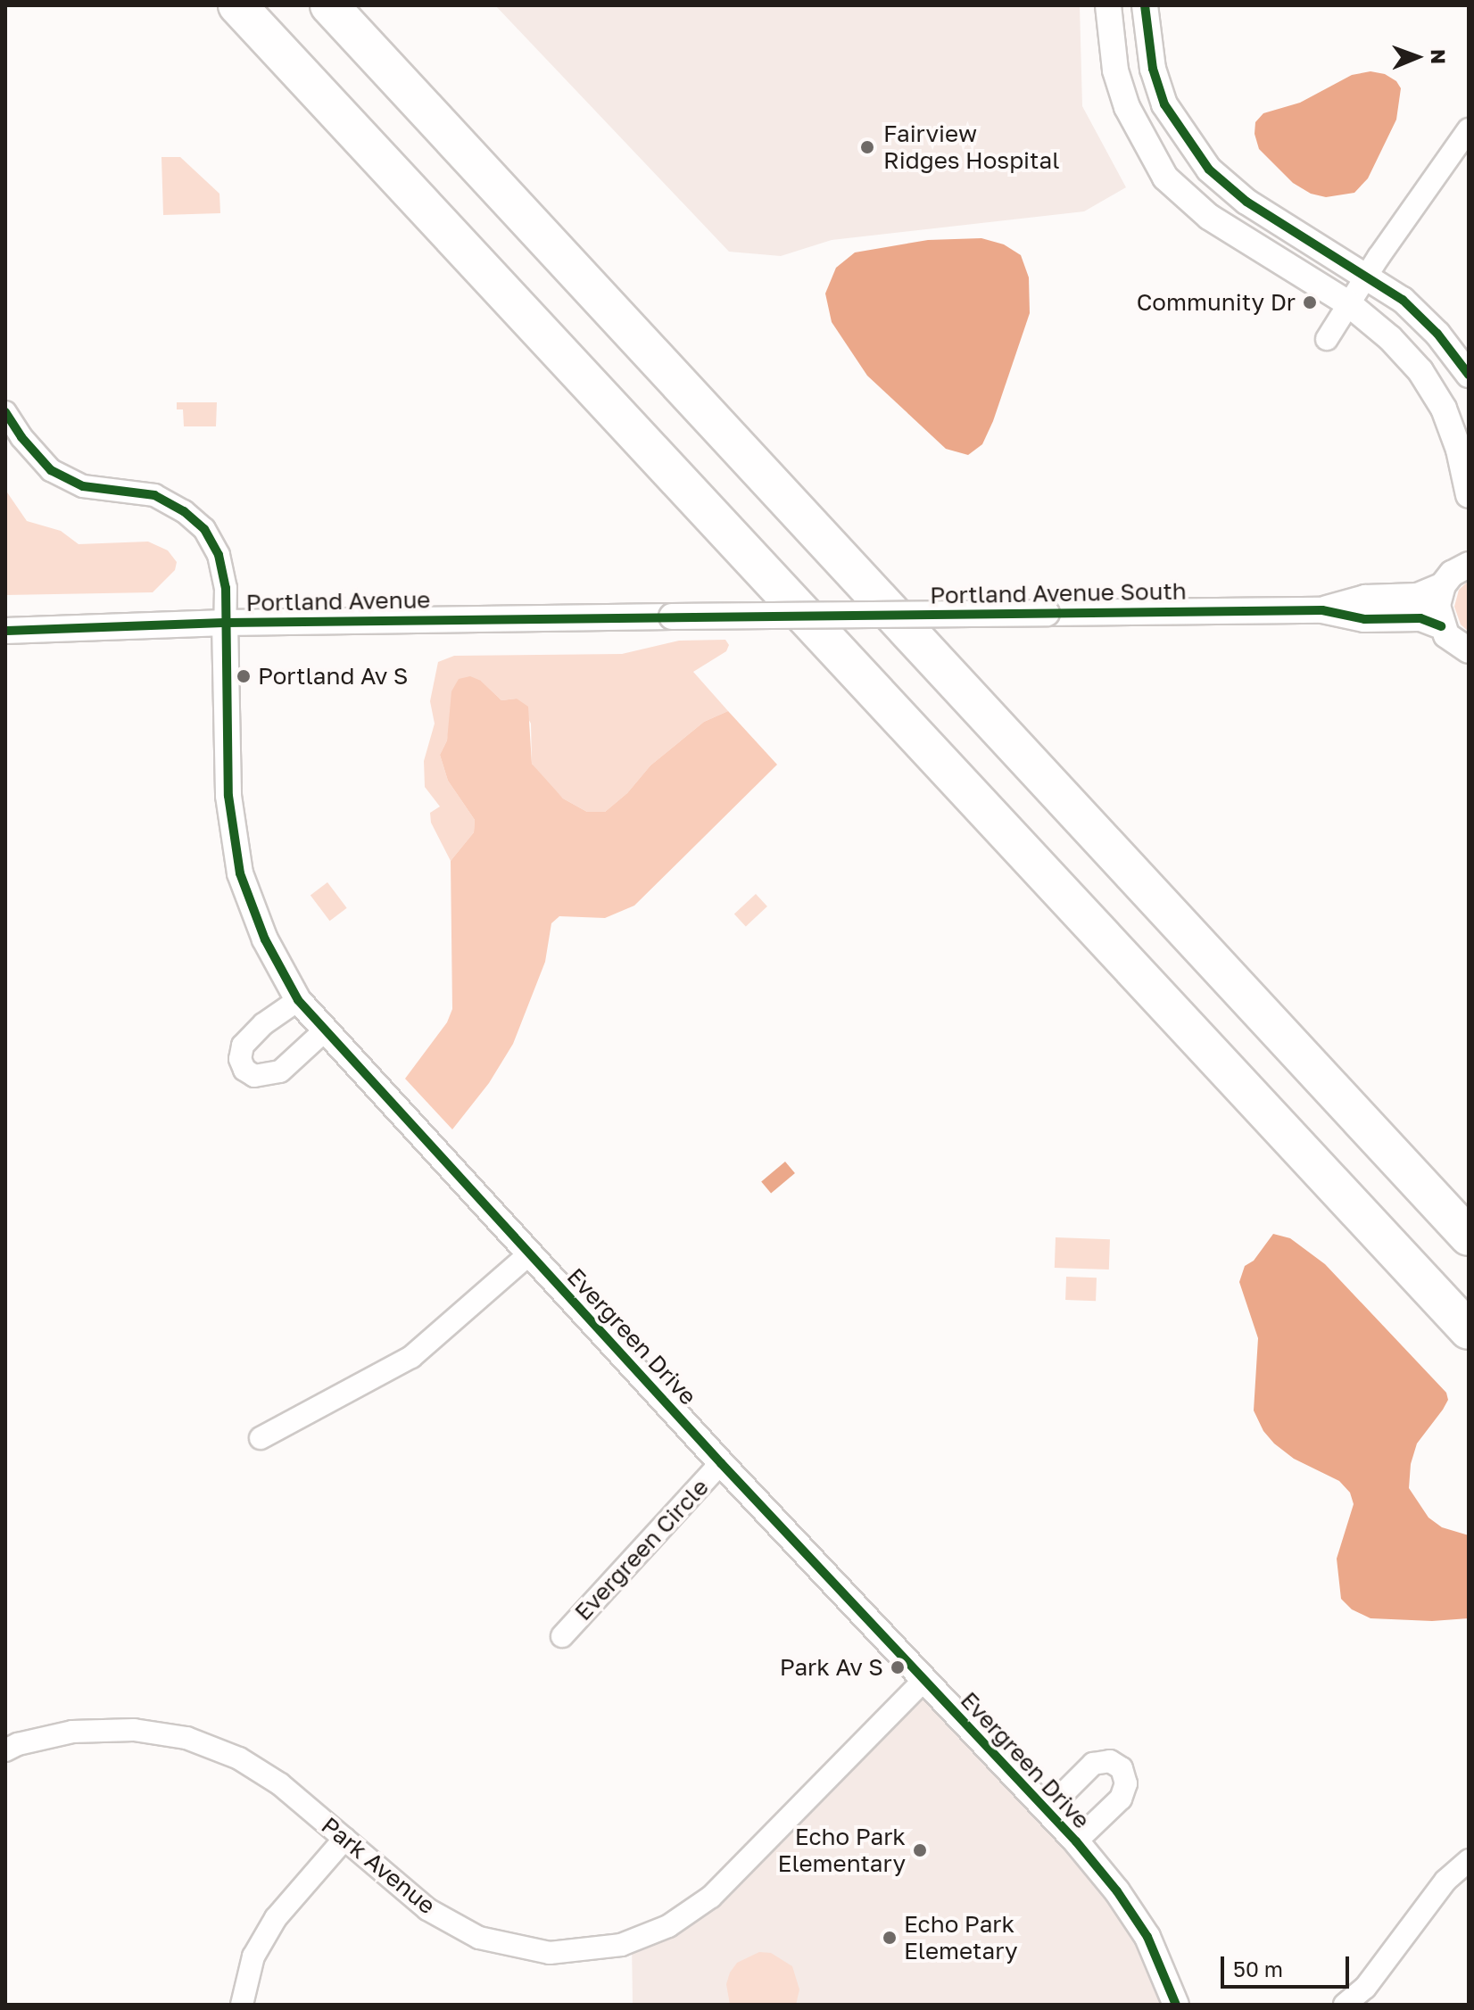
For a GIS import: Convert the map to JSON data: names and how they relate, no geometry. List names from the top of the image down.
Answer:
{
  "streets": {
    "street": [
      "Portland Avenue South",
      "Portland Avenue",
      "Evergreen Drive",
      "Evergreen Circle",
      "Park Avenue"
    ]
  },
  "crossings": [
    ["Portland Avenue South", "Portland Avenue"],
    ["Portland Avenue", "Evergreen Drive"],
    ["Evergreen Drive", "Evergreen Circle"],
    ["Evergreen Drive", "Park Avenue"]
  ],
  "places": [
    "Fairview Ridges Hospital",
    "Community Dr",
    "Portland Av S",
    "Park Av S",
    "Echo Park Elementary",
    "Echo Park Elemetary"
  ],
  "scale_bar": "50 m",
  "north": "right"
}
